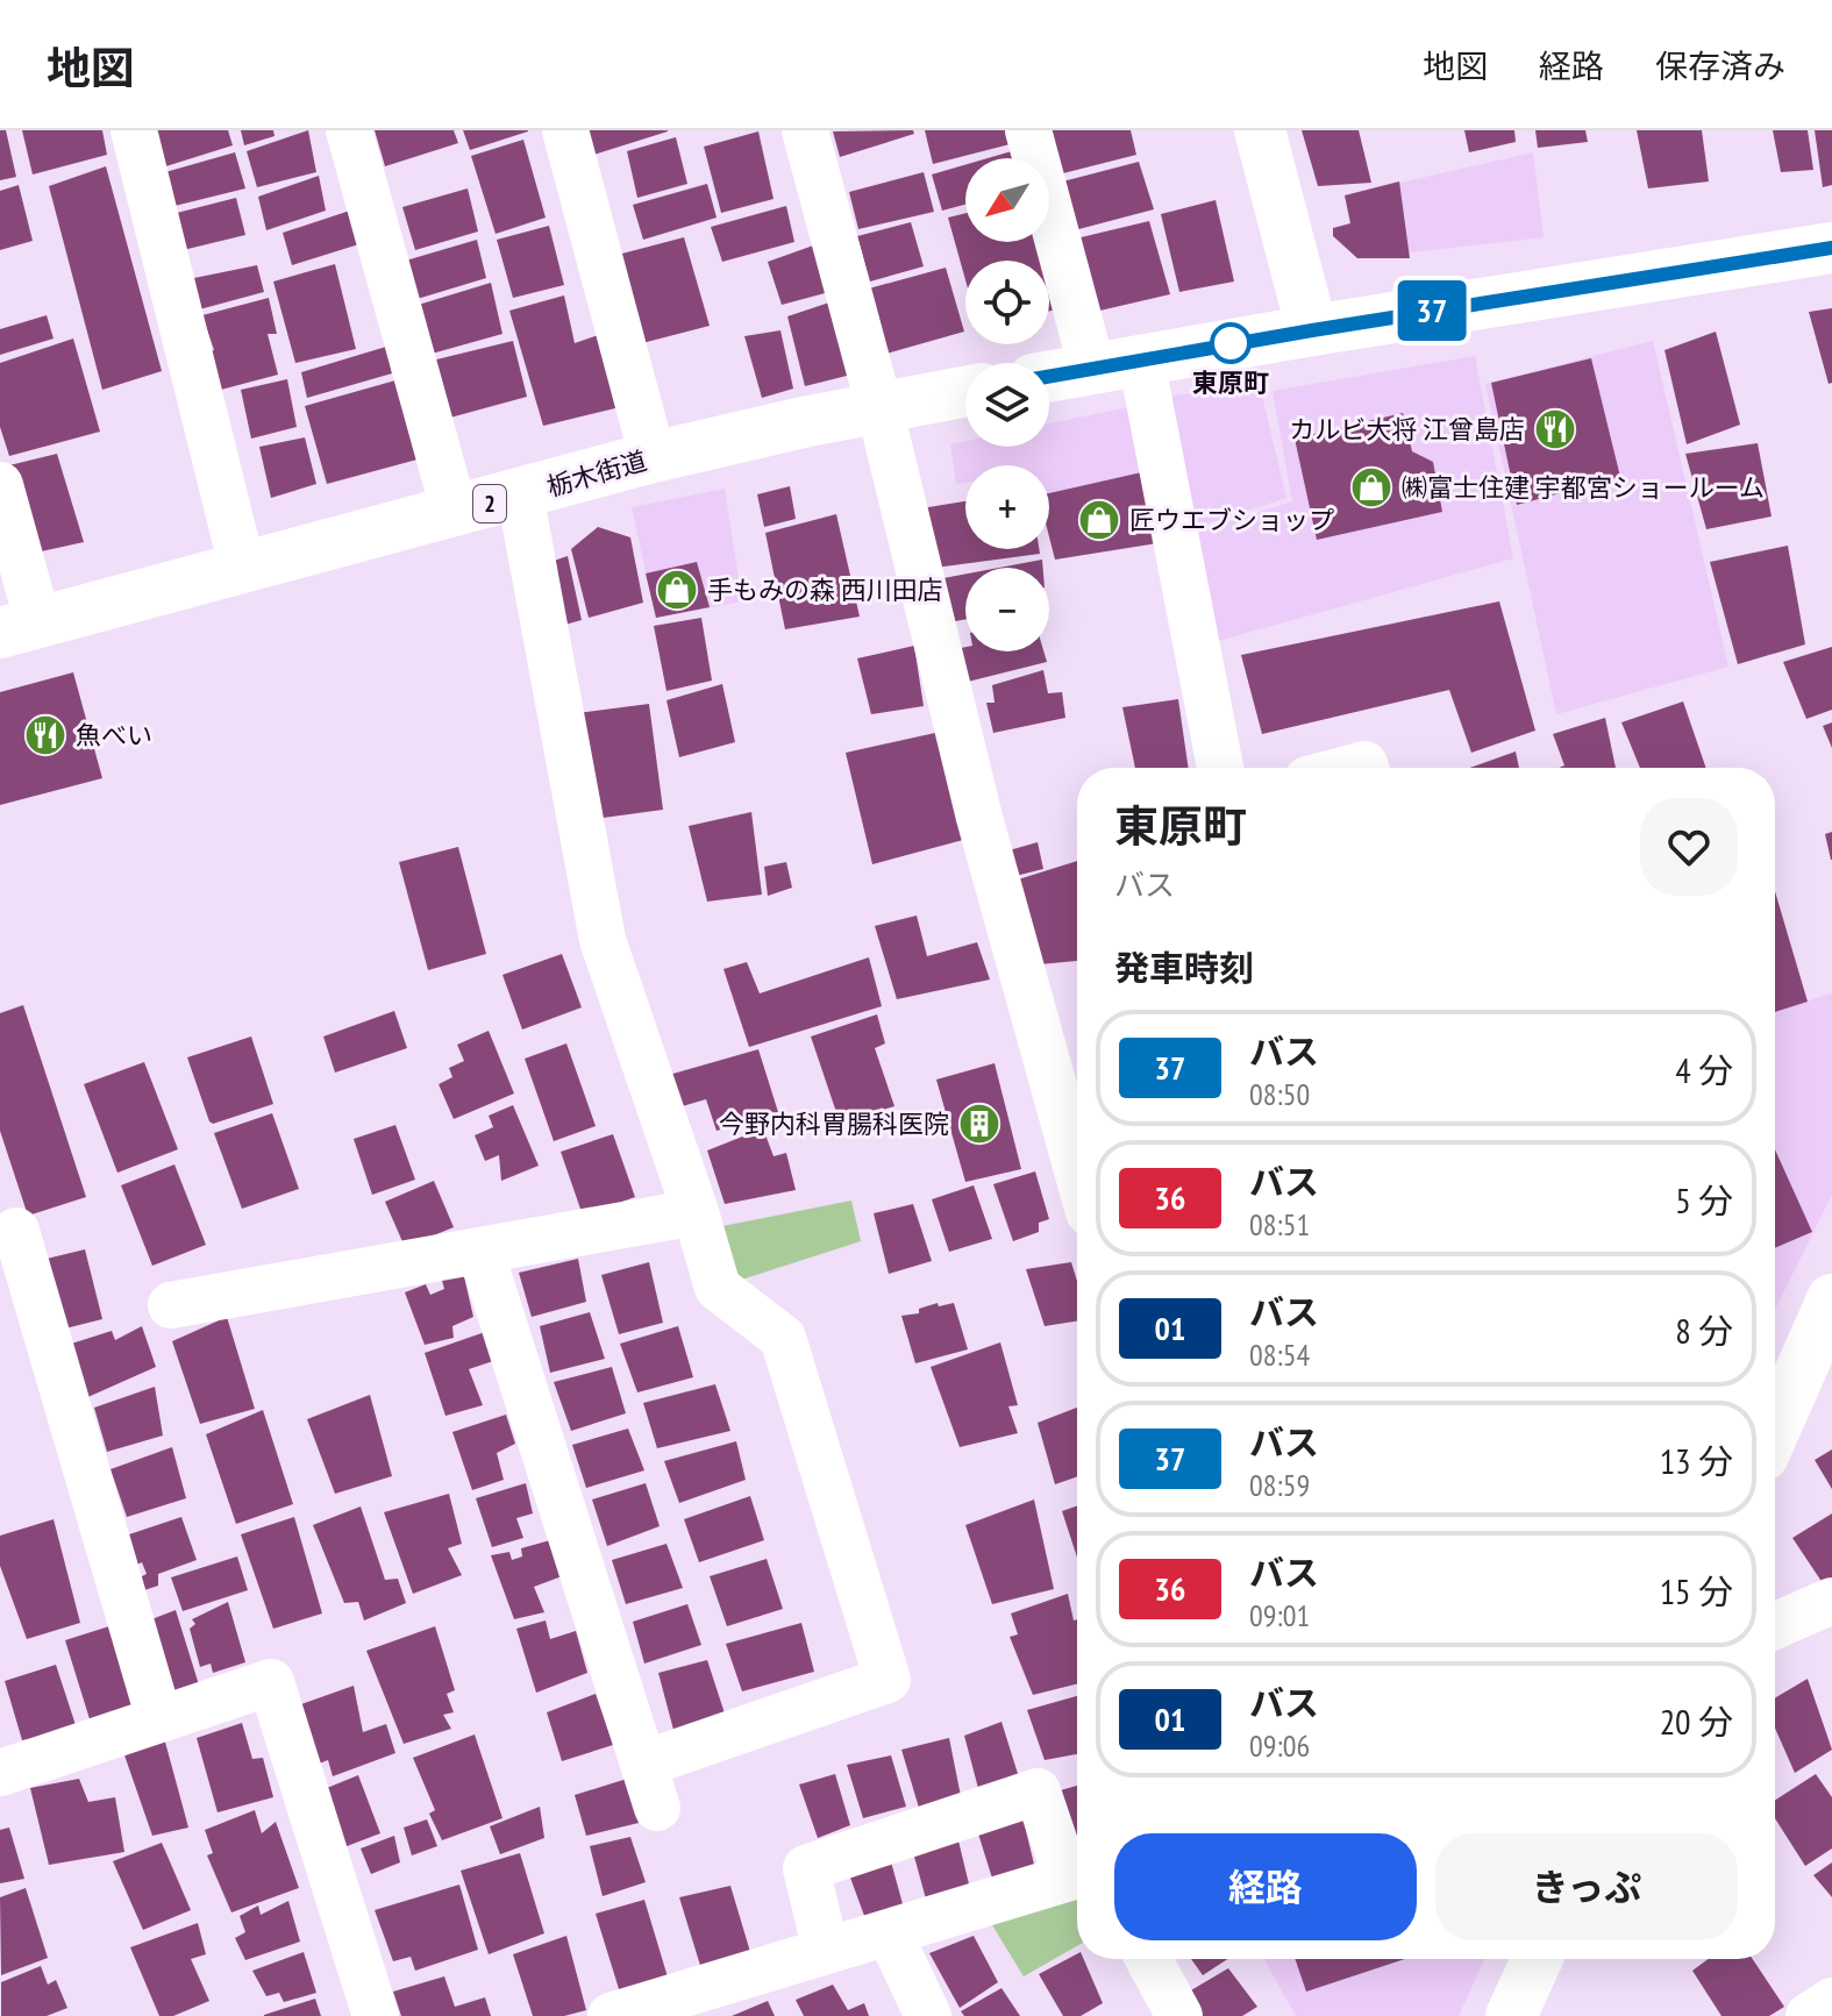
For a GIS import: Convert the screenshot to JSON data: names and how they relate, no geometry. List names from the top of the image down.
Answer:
{
  "streets": {
    "main road": ["栃木街道", "2"]
  },
  "places": {
    "other": ["東原町"],
    "restaurant": ["カルビ大将 江曾島店", "魚べい"],
    "shop": ["㈱富士住建 宇都宮ショールーム", "匠ウエブショップ", "手もみの森 西川田店"],
    "building": ["今野内科胃腸科医院"]
  },
  "lines": ["bus line 37"],
  "north": "bottom left",
  "page": {
    "header": "地図",
    "nav": ["地図", "経路", "保存済み"],
    "on_map": "37",
    "map_buttons": ["+", "−"],
    "heading": [
      ["東原町", "バス"],
      "発車時刻"
    ],
    "list": [
      {
        "mark": "37",
        "name": "バス",
        "note": "08:50",
        "value": "4 分"
      },
      {
        "mark": "36",
        "name": "バス",
        "note": "08:51",
        "value": "5 分"
      },
      {
        "mark": "01",
        "name": "バス",
        "note": "08:54",
        "value": "8 分"
      },
      {
        "mark": "37",
        "name": "バス",
        "note": "08:59",
        "value": "13 分"
      },
      {
        "mark": "36",
        "name": "バス",
        "note": "09:01",
        "value": "15 分"
      },
      {
        "mark": "01",
        "name": "バス",
        "note": "09:06",
        "value": "20 分"
      }
    ],
    "buttons": ["経路", "きっぷ"]
  }
}
